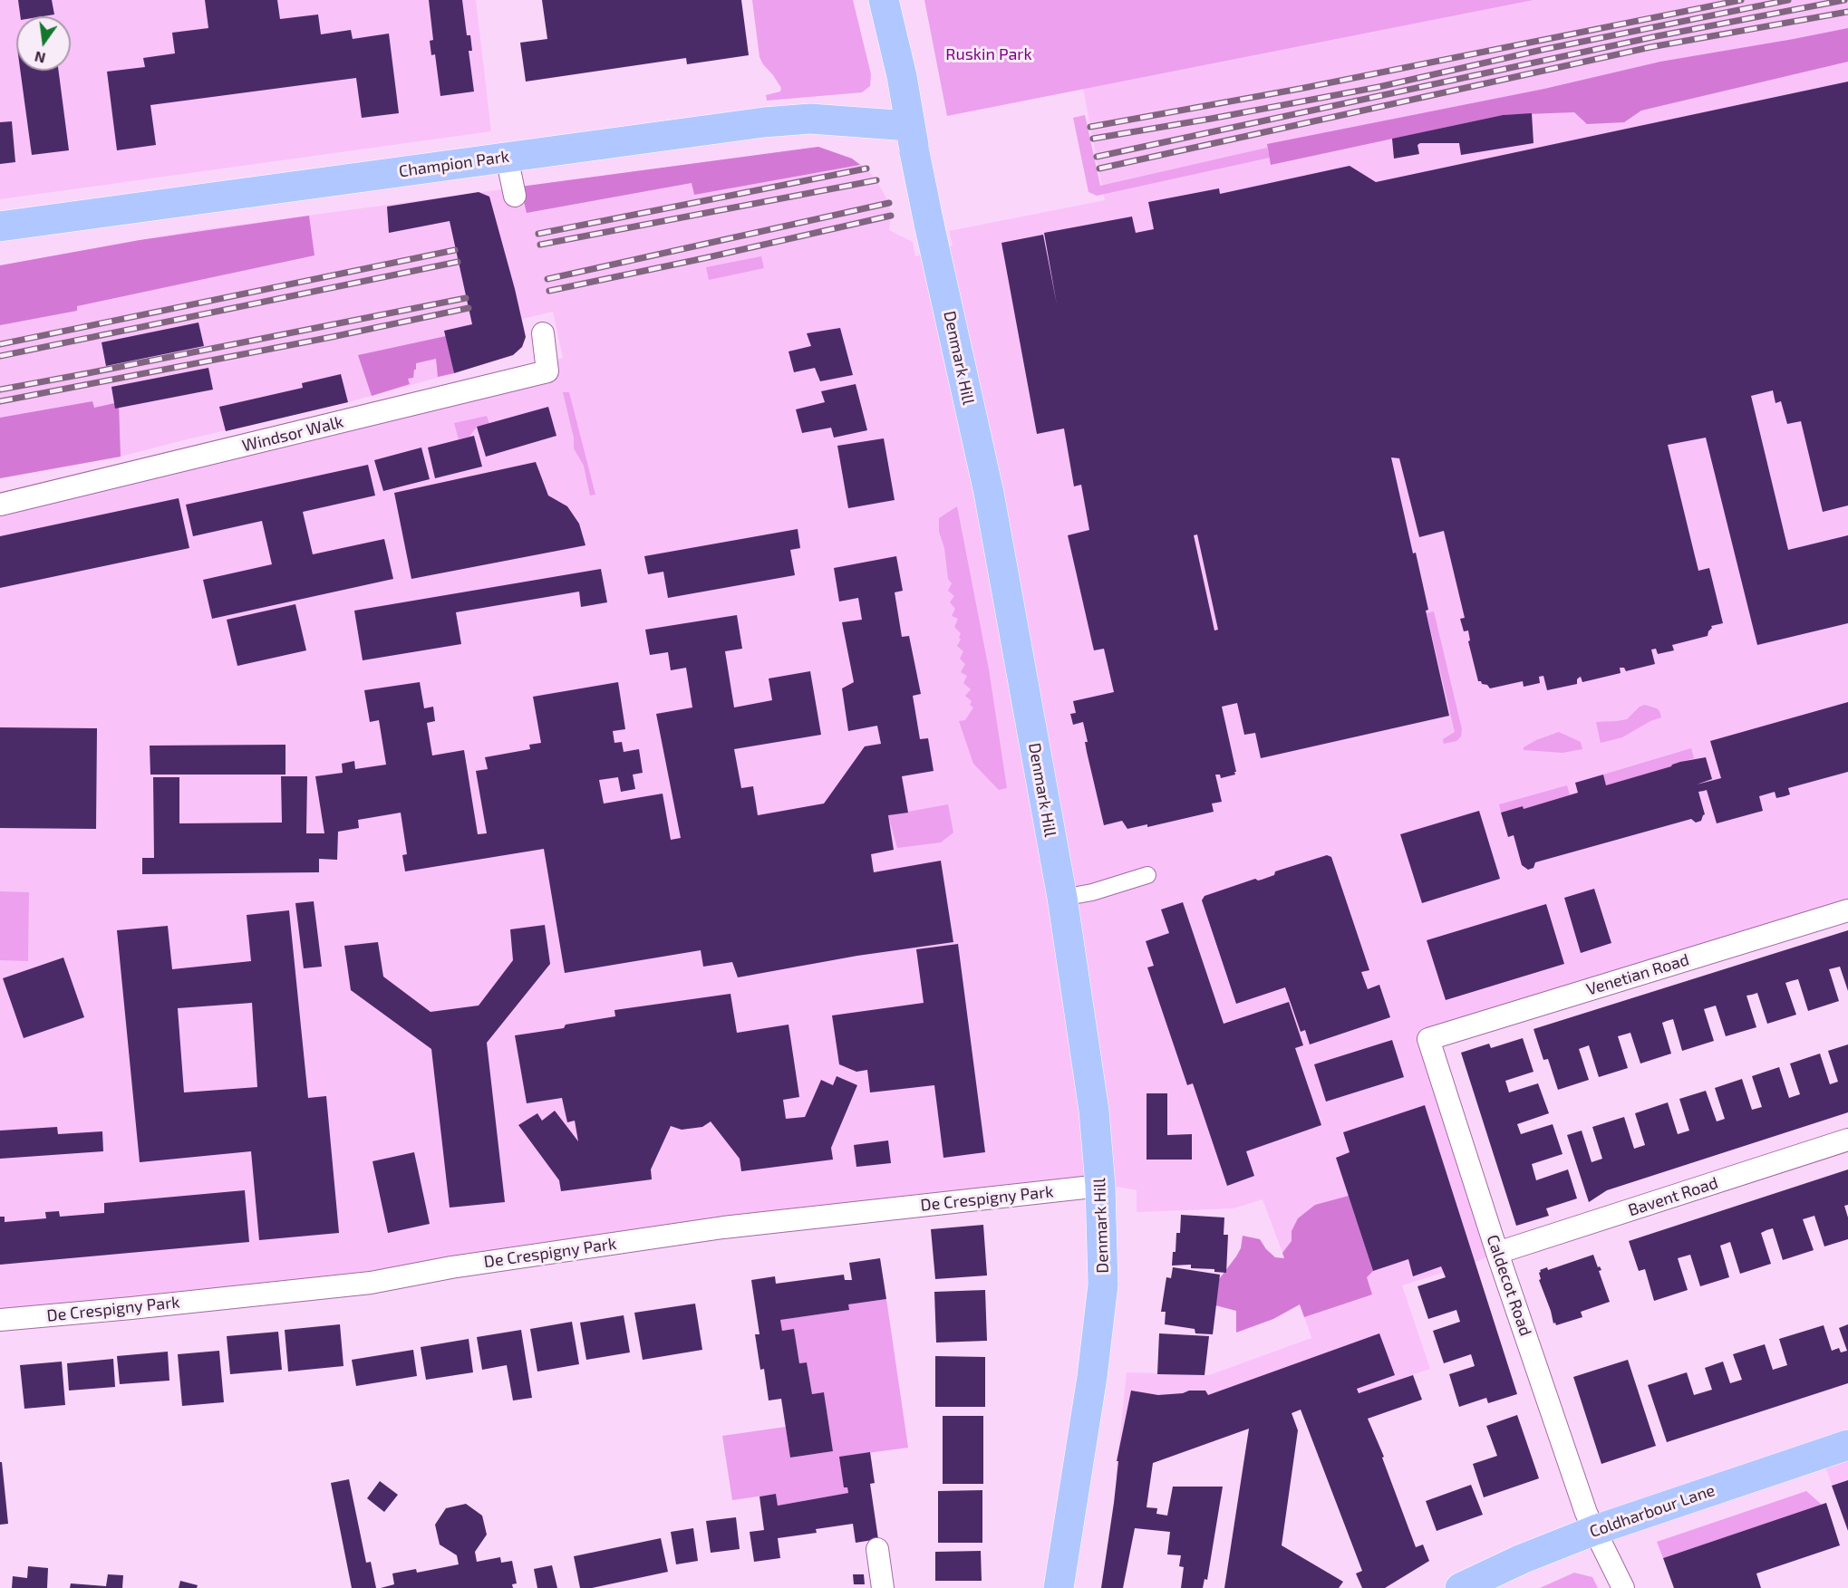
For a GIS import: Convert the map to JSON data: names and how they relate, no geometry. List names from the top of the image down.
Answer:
{
  "streets": {
    "main road": ["Champion Park", "Denmark Hill", "Coldharbour Lane"],
    "street": [
      "Windsor Walk",
      "Venetian Road",
      "Bavent Road",
      "De Crespigny Park",
      "Caldecot Road"
    ]
  },
  "crossings": [
    ["Champion Park", "Denmark Hill"],
    ["Denmark Hill", "De Crespigny Park"],
    ["Venetian Road", "Caldecot Road"],
    ["Bavent Road", "Caldecot Road"],
    ["Caldecot Road", "Coldharbour Lane"]
  ],
  "parks": ["Ruskin Park"],
  "north": "bottom"
}
